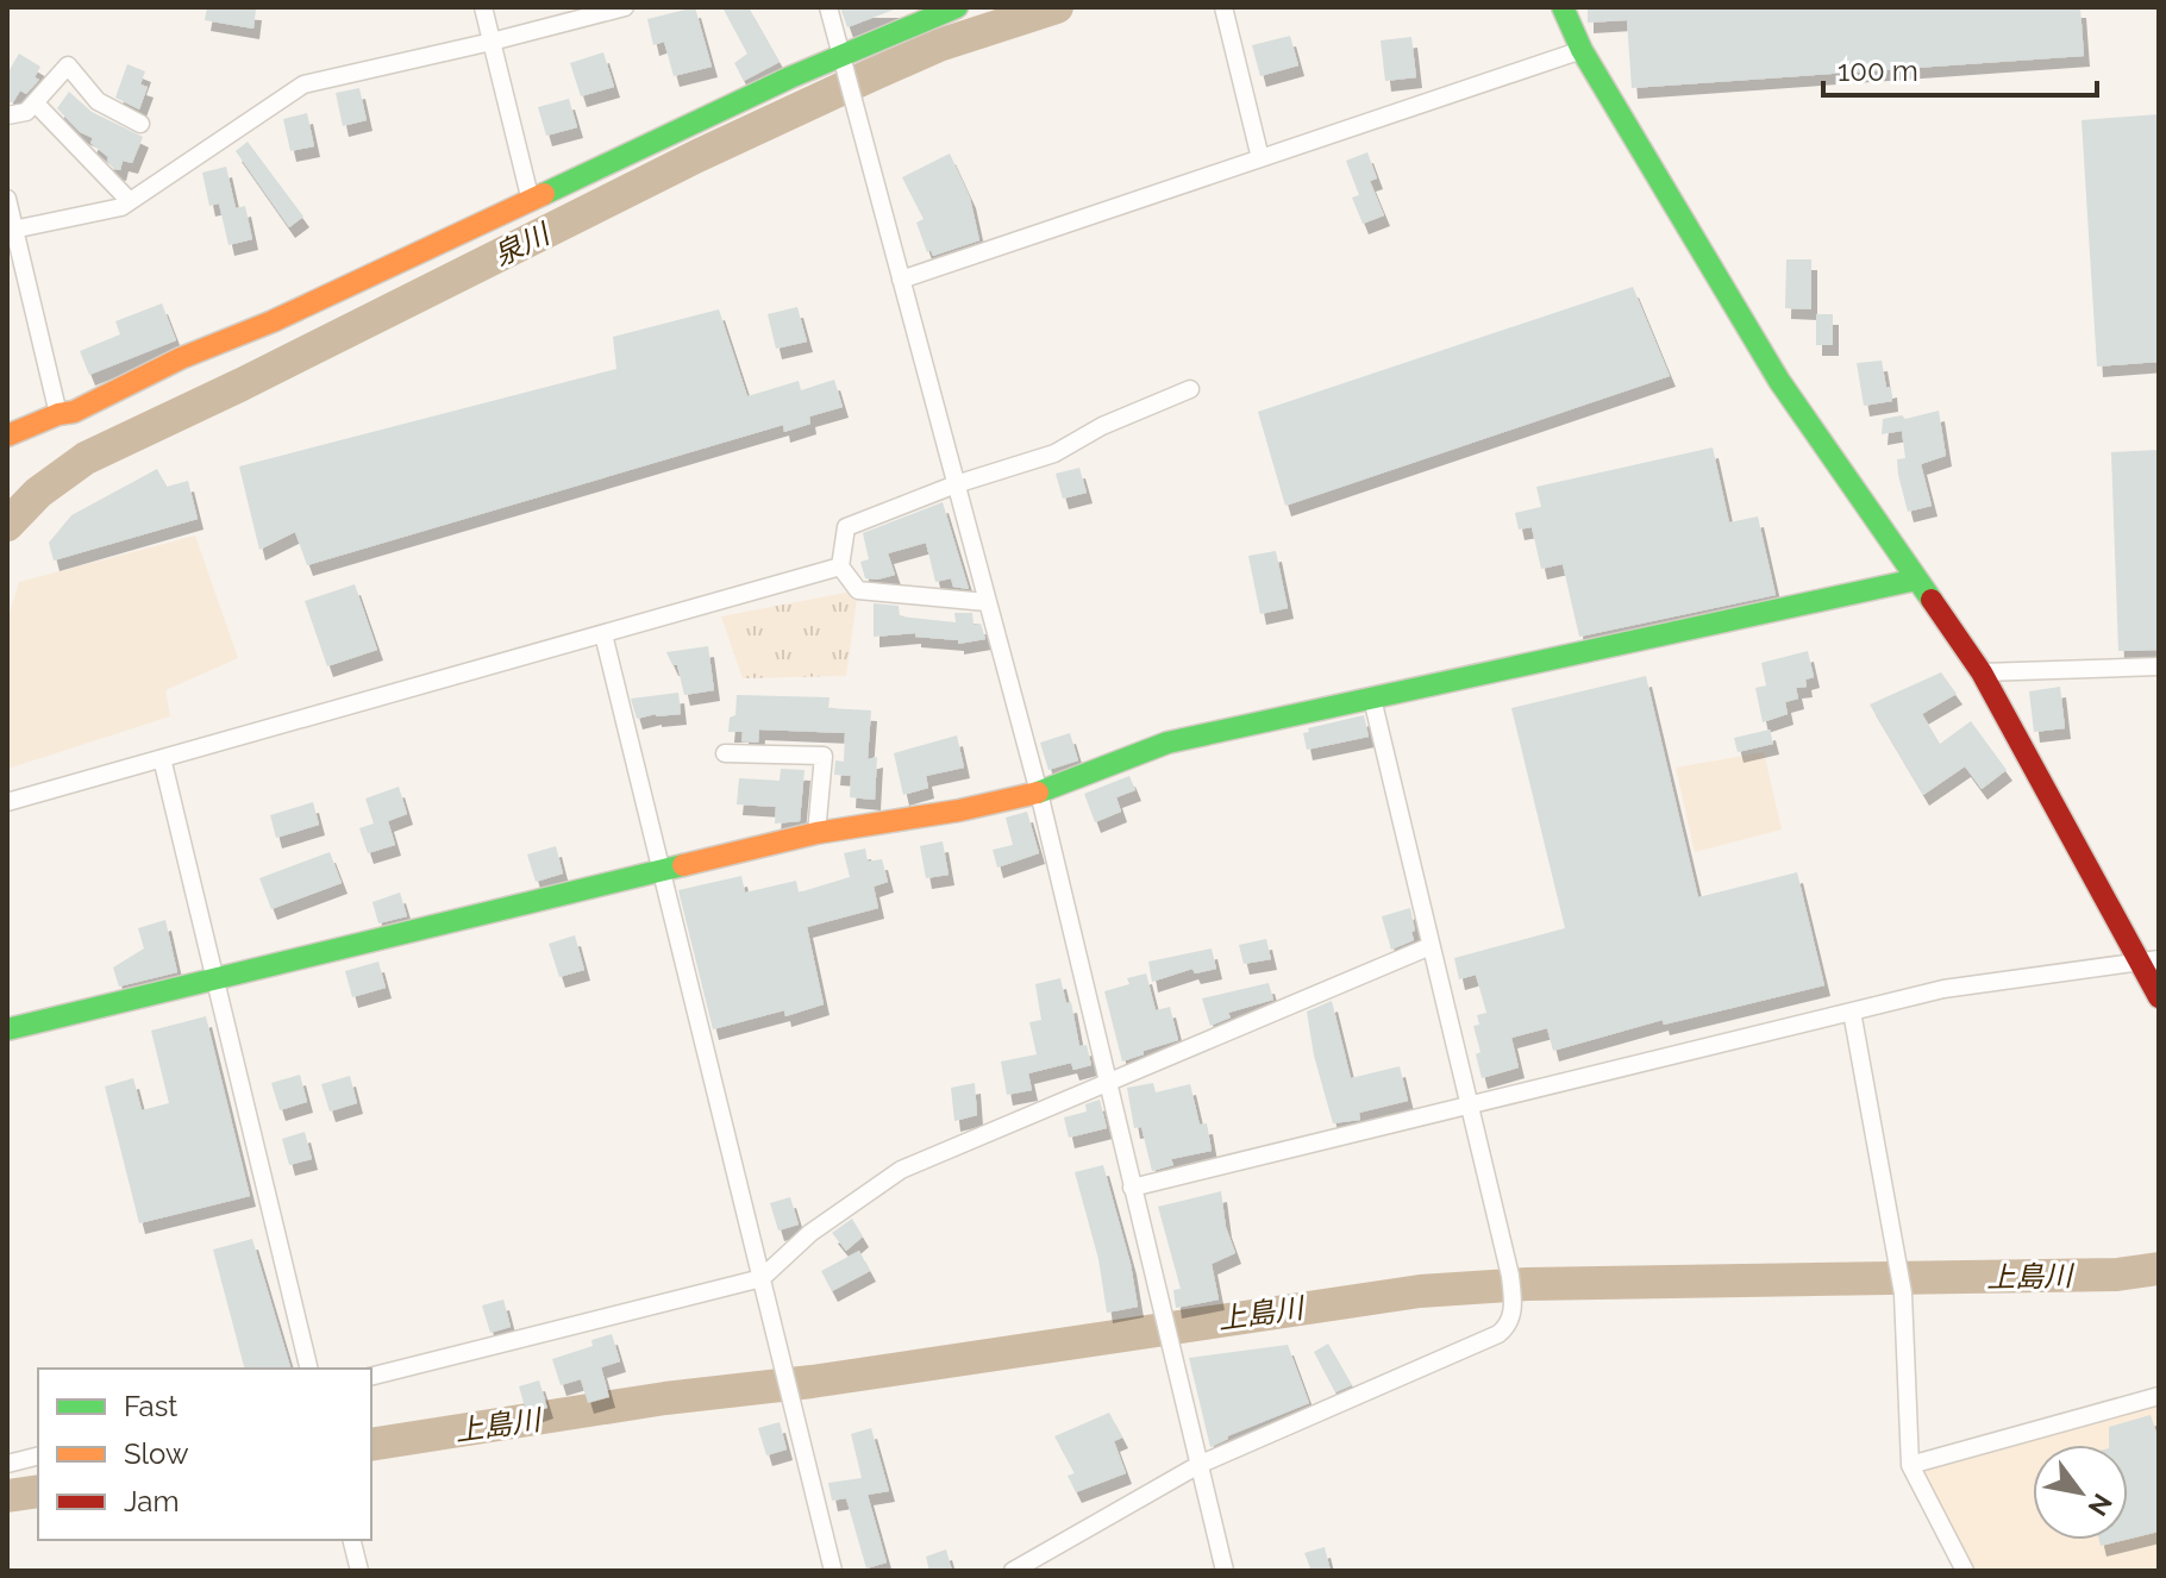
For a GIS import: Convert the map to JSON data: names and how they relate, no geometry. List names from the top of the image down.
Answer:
{
  "water": ["泉川", "上島川"],
  "legend": ["Fast", "Slow", "Jam"],
  "scale_bar": "100 m",
  "north": "bottom right"
}
